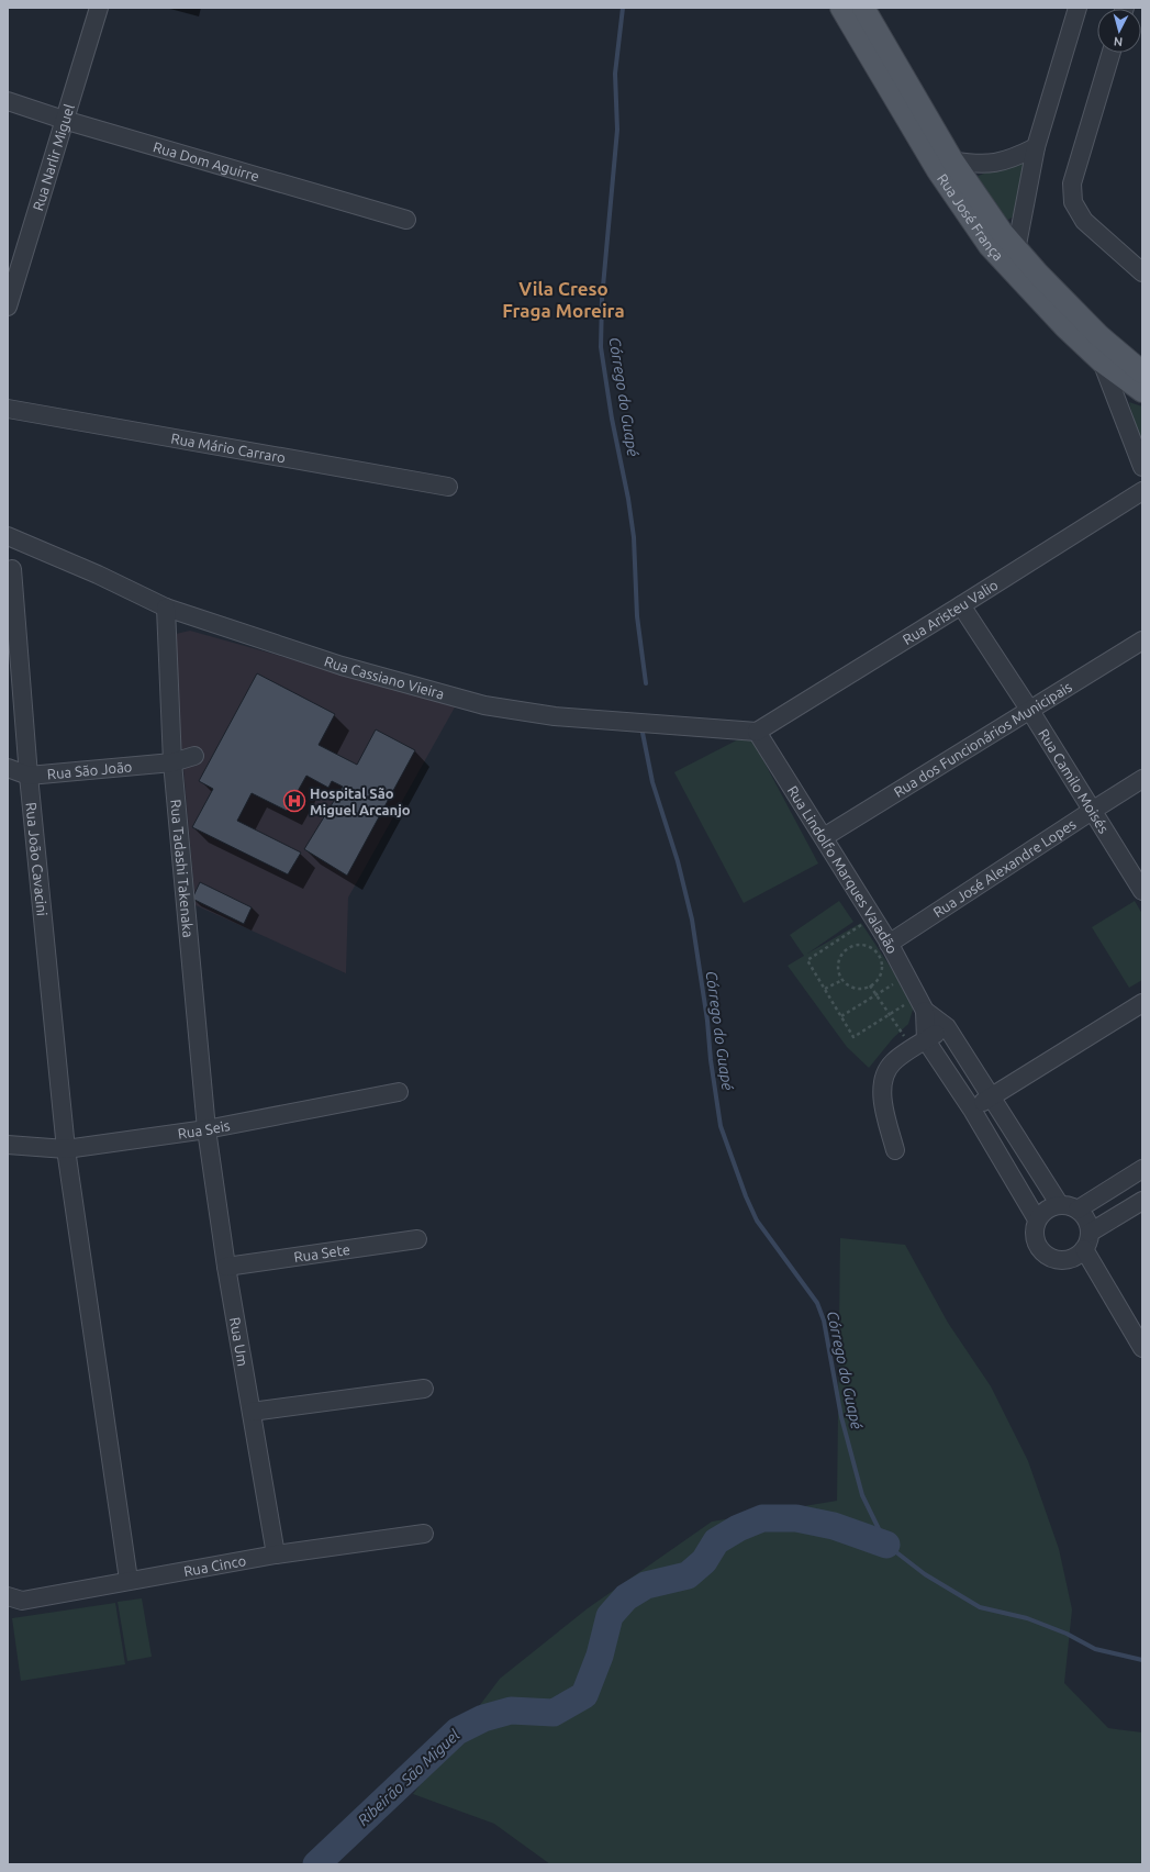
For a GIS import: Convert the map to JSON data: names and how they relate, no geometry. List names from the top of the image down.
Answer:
{
  "streets": {
    "main road": ["Rua José França"],
    "street": [
      "Rua Narlir Miguel",
      "Rua Dom Aguirre",
      "Rua Mário Carraro",
      "Rua Aristeu Valio",
      "Rua Cassiano Vieira",
      "Rua dos Funcionários Municipais",
      "Rua São João",
      "Rua Camilo Moisés",
      "Rua João Cavacini",
      "Rua Tadashi Takenaka",
      "Rua José Alexandre Lopes",
      "Rua Lindolfo Marques Valadão",
      "Rua Seis",
      "Rua Sete",
      "Rua Um",
      "Rua Cinco"
    ]
  },
  "crossings": [
    ["Rua Narlir Miguel", "Rua Dom Aguirre"],
    ["Rua Aristeu Valio", "Rua Cassiano Vieira"],
    ["Rua Aristeu Valio", "Rua Camilo Moisés"],
    ["Rua Aristeu Valio", "Rua Lindolfo Marques Valadão"],
    ["Rua Cassiano Vieira", "Rua Tadashi Takenaka"],
    ["Rua Cassiano Vieira", "Rua Lindolfo Marques Valadão"],
    ["Rua dos Funcionários Municipais", "Rua Camilo Moisés"],
    ["Rua dos Funcionários Municipais", "Rua Lindolfo Marques Valadão"],
    ["Rua São João", "Rua João Cavacini"],
    ["Rua São João", "Rua Tadashi Takenaka"],
    ["Rua Camilo Moisés", "Rua José Alexandre Lopes"],
    ["Rua João Cavacini", "Rua Seis"],
    ["Rua João Cavacini", "Rua Cinco"],
    ["Rua Tadashi Takenaka", "Rua Seis"],
    ["Rua Tadashi Takenaka", "Rua Um"],
    ["Rua José Alexandre Lopes", "Rua Lindolfo Marques Valadão"],
    ["Rua Seis", "Rua Um"],
    ["Rua Sete", "Rua Um"],
    ["Rua Um", "Rua Cinco"]
  ],
  "districts": ["Vila Creso Fraga Moreira"],
  "water": ["Córrego do Guapé", "Ribeirão São Miguel"],
  "places": {
    "hospital": ["Hospital São Miguel Arcanjo"]
  },
  "north": "bottom"
}
